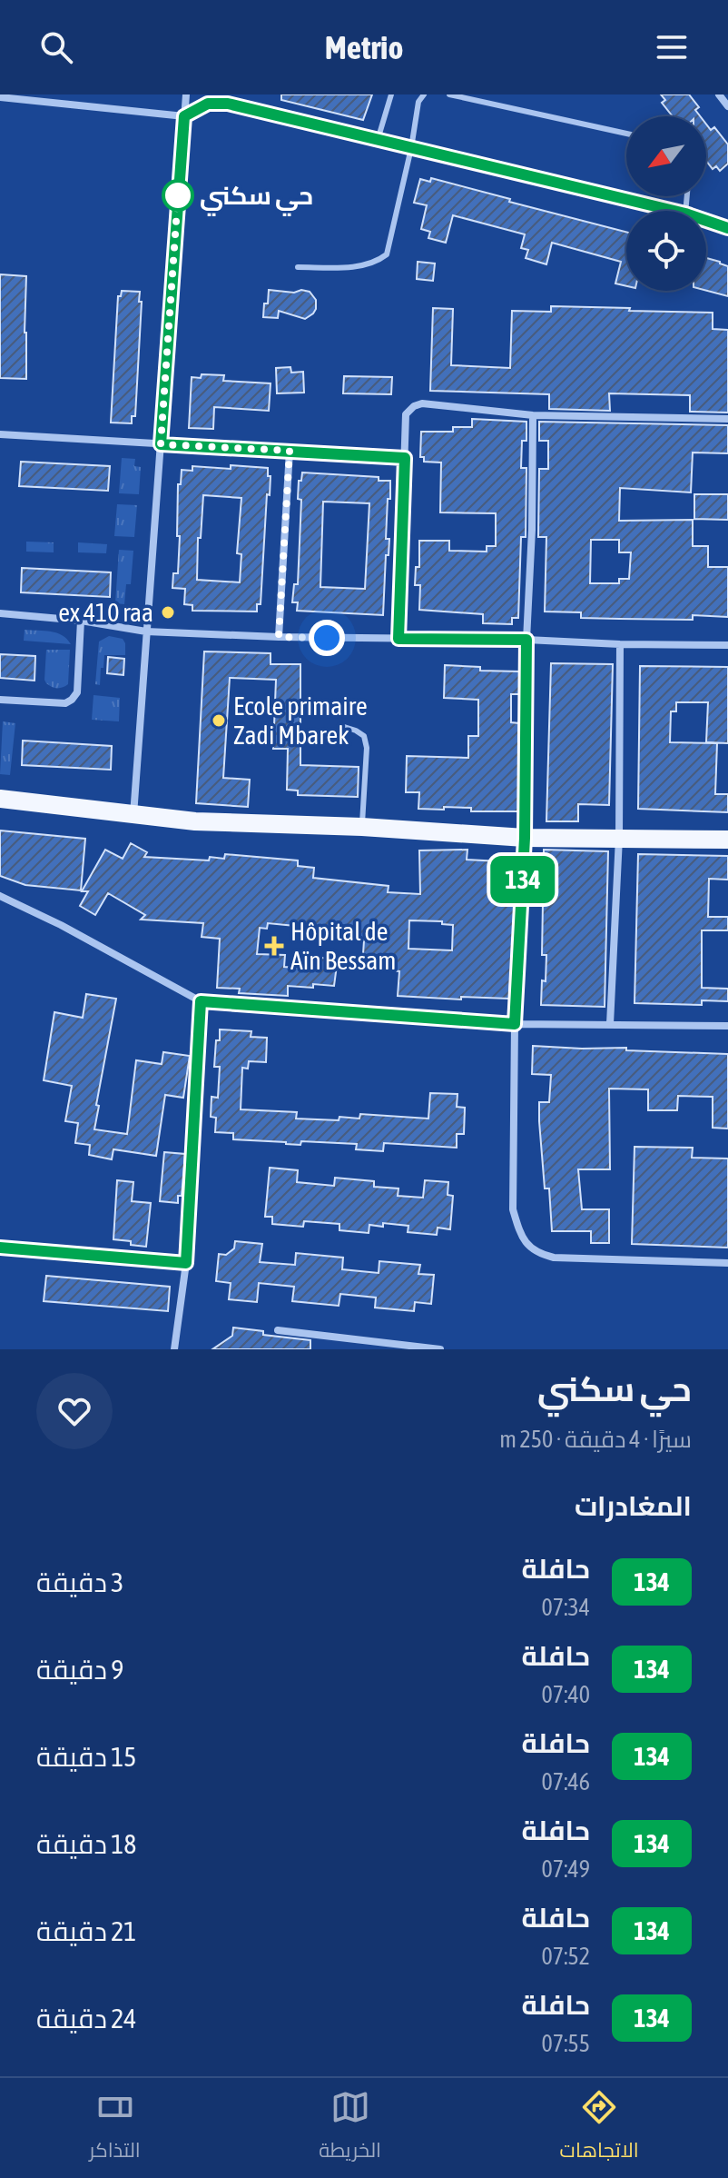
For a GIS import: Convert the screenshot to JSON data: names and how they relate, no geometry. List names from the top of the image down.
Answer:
{
  "places": {
    "other": ["حي سكني", "ex 410 raa", "Ecole primaire Zadi Mbarek"],
    "health": ["Hôpital de Aïn Bessam"]
  },
  "lines": ["bus line 134"],
  "north": "bottom left",
  "page": {
    "header": "Metrio",
    "on_map": "134",
    "heading": [
      ["حي سكني", "سيرًا · 4 دقيقة · 250 m"],
      "المغادرات"
    ],
    "list": [
      {
        "mark": "134",
        "name": "حافلة",
        "note": "07:34",
        "value": "3 دقيقة"
      },
      {
        "mark": "134",
        "name": "حافلة",
        "note": "07:40",
        "value": "9 دقيقة"
      },
      {
        "mark": "134",
        "name": "حافلة",
        "note": "07:46",
        "value": "15 دقيقة"
      },
      {
        "mark": "134",
        "name": "حافلة",
        "note": "07:49",
        "value": "18 دقيقة"
      },
      {
        "mark": "134",
        "name": "حافلة",
        "note": "07:52",
        "value": "21 دقيقة"
      },
      {
        "mark": "134",
        "name": "حافلة",
        "note": "07:55",
        "value": "24 دقيقة"
      }
    ],
    "tabs": ["الاتجاهات", "الخريطة", "التذاكر"]
  }
}
